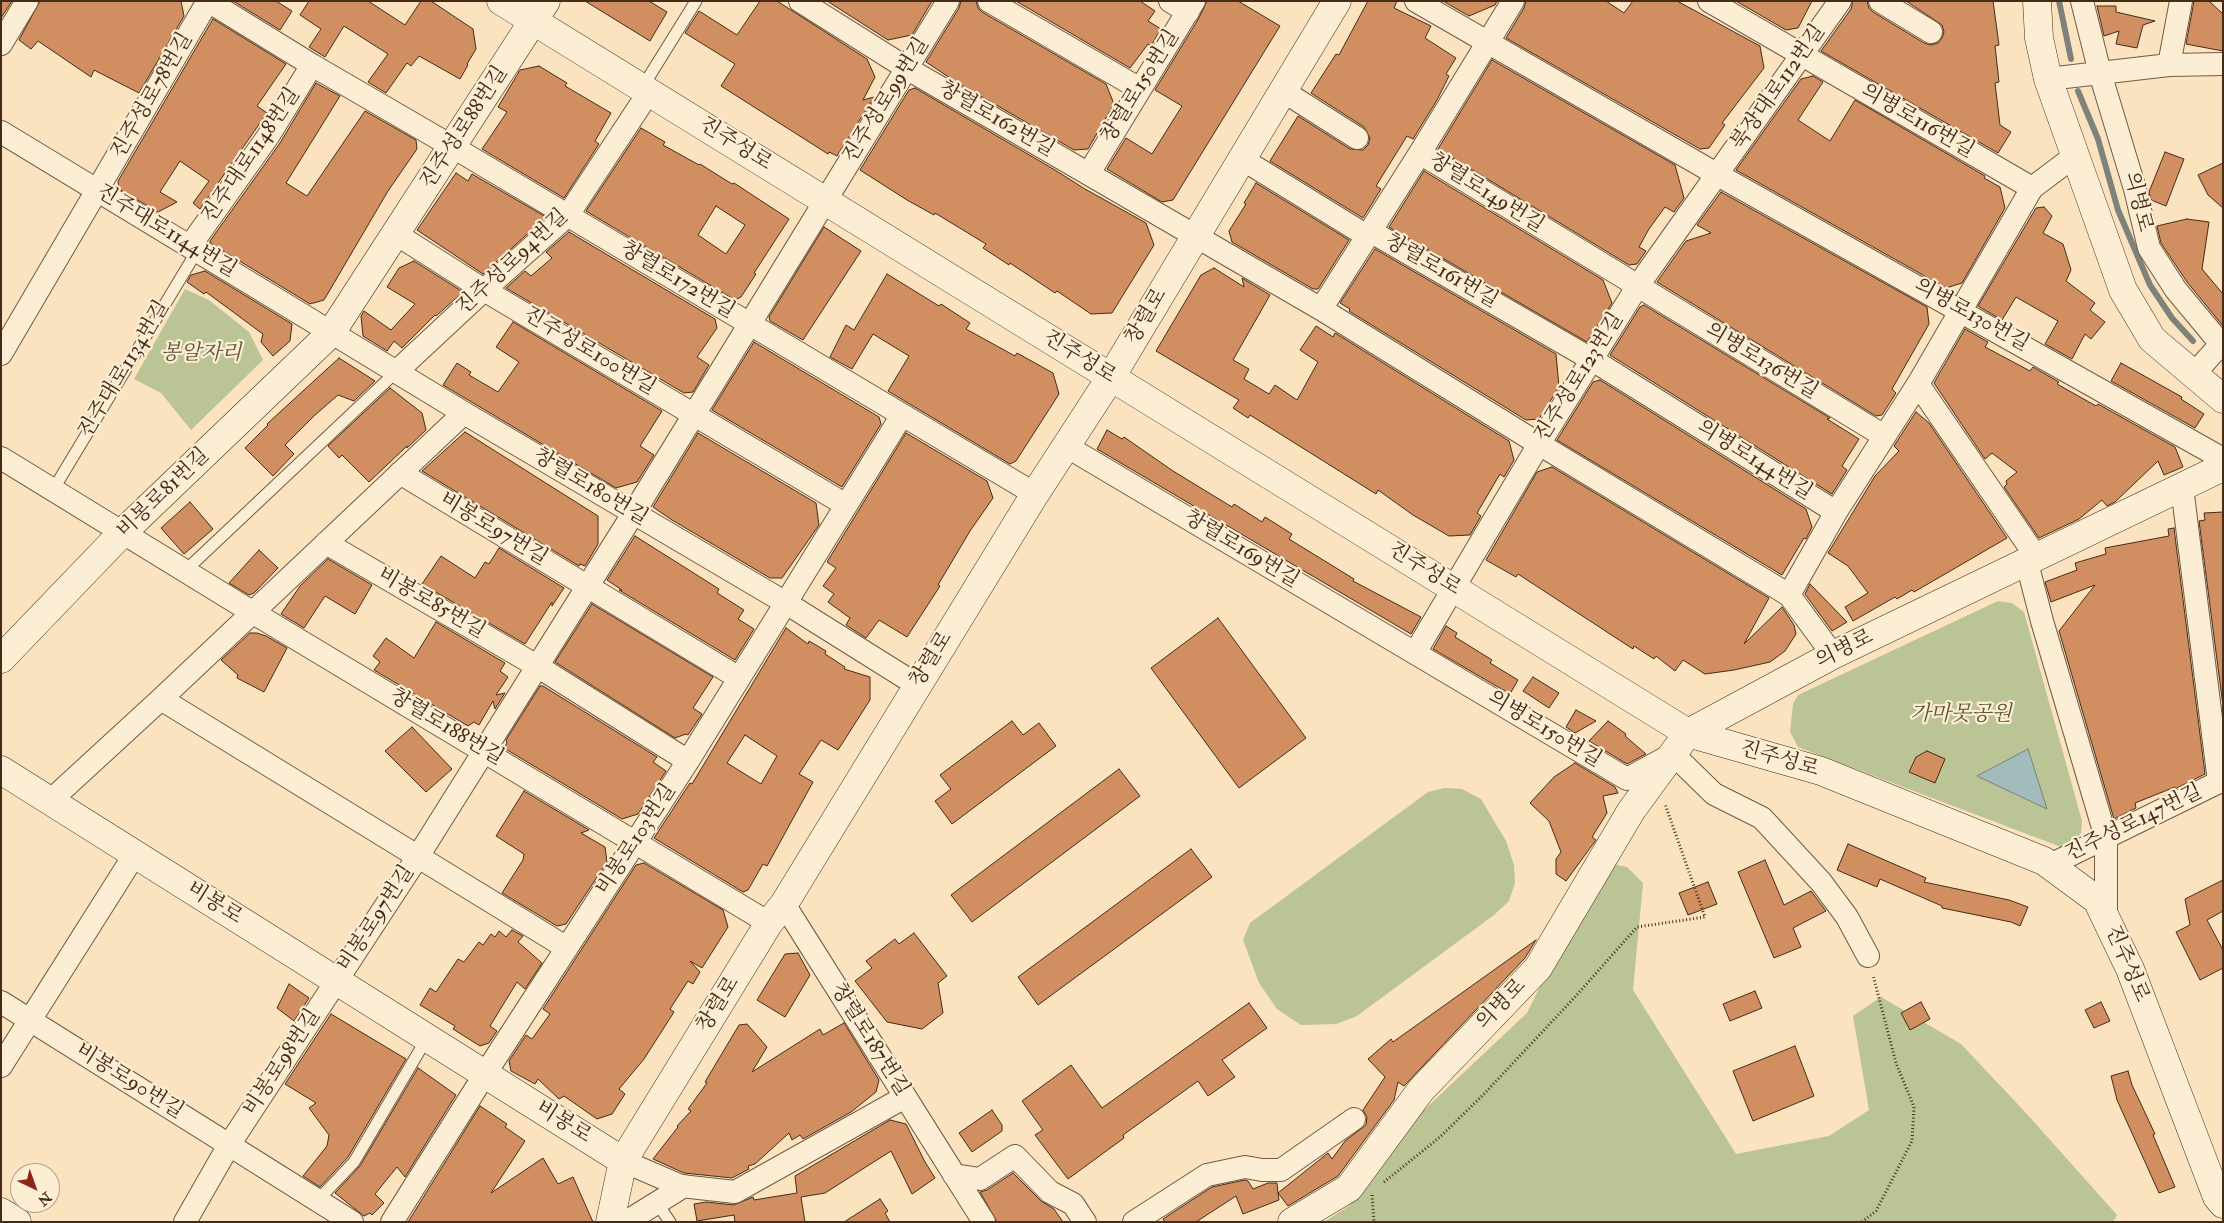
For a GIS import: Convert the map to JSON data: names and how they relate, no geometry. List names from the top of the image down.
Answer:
{
  "streets": {
    "street": [
      "창렬로150번길",
      "북장대로112번길",
      "진주성로78번길",
      "진주성로99번길",
      "창렬로162번길",
      "의병로116번길",
      "진주성로88번길",
      "진주성로",
      "진주대로1148번길",
      "창렬로149번길",
      "의병로",
      "진주대로1144번길",
      "진주성로94번길",
      "창렬로161번길",
      "창렬로172번길",
      "의병로130번길",
      "창렬로",
      "진주성로100번길",
      "의병로136번길",
      "진주성로123번길",
      "의병로144번길",
      "창렬로180번길",
      "비봉로81번길",
      "비봉로97번길",
      "창렬로169번길",
      "비봉로85번길",
      "창렬로188번길",
      "의병로150번길",
      "진주성로147번길",
      "비봉로103번길",
      "비봉로",
      "창렬로187번길",
      "비봉로98번길",
      "비봉로90번길"
    ],
    "lane": ["진주대로1134번길"]
  },
  "crossings": [
    ["창렬로150번길", "창렬로162번길"],
    ["북장대로112번길", "의병로116번길"],
    ["북장대로112번길", "의병로130번길"],
    ["북장대로112번길", "진주성로123번길"],
    ["진주성로78번길", "진주대로1148번길"],
    ["진주성로78번길", "진주대로1144번길"],
    ["진주성로99번길", "창렬로162번길"],
    ["진주성로99번길", "진주성로"],
    ["창렬로162번길", "창렬로"],
    ["진주성로88번길", "진주성로"],
    ["진주성로88번길", "진주대로1148번길"],
    ["진주성로88번길", "진주대로1144번길"],
    ["진주성로88번길", "창렬로172번길"],
    ["진주성로88번길", "창렬로180번길"],
    ["진주성로88번길", "비봉로81번길"],
    ["진주성로", "의병로"],
    ["진주성로", "진주성로94번길"],
    ["진주성로", "창렬로"],
    ["진주성로", "진주성로123번길"],
    ["진주성로", "의병로150번길"],
    ["진주성로", "진주성로147번길"],
    ["진주대로1148번길", "진주대로1144번길"],
    ["진주대로1148번길", "창렬로172번길"],
    ["진주대로1148번길", "진주대로1134번길"],
    ["창렬로149번길", "의병로136번길"],
    ["창렬로149번길", "진주성로123번길"],
    ["의병로", "의병로150번길"],
    ["진주대로1144번길", "진주대로1134번길"],
    ["진주대로1144번길", "창렬로180번길"],
    ["진주대로1144번길", "비봉로81번길"],
    ["진주성로94번길", "창렬로172번길"],
    ["진주성로94번길", "진주성로100번길"],
    ["진주성로94번길", "창렬로180번길"],
    ["창렬로161번길", "진주성로123번길"],
    ["창렬로161번길", "의병로144번길"],
    ["창렬로172번길", "창렬로"],
    ["의병로130번길", "진주성로123번길"],
    ["창렬로", "창렬로180번길"],
    ["창렬로", "창렬로169번길"],
    ["창렬로", "창렬로188번길"],
    ["창렬로", "비봉로"],
    ["창렬로", "창렬로187번길"],
    ["의병로136번길", "진주성로123번길"],
    ["진주성로123번길", "의병로144번길"],
    ["진주성로123번길", "창렬로169번길"],
    ["진주성로123번길", "의병로150번길"],
    ["창렬로180번길", "비봉로81번길"],
    ["창렬로180번길", "비봉로97번길"],
    ["창렬로180번길", "비봉로103번길"],
    ["비봉로81번길", "창렬로188번길"],
    ["비봉로97번길", "비봉로85번길"],
    ["비봉로97번길", "창렬로188번길"],
    ["비봉로97번길", "비봉로103번길"],
    ["비봉로97번길", "비봉로"],
    ["비봉로97번길", "비봉로98번길"],
    ["창렬로169번길", "의병로150번길"],
    ["창렬로188번길", "비봉로103번길"],
    ["창렬로188번길", "창렬로187번길"],
    ["비봉로103번길", "비봉로"],
    ["비봉로", "비봉로98번길"],
    ["비봉로98번길", "비봉로90번길"]
  ],
  "parks": ["봉알자리", "가마못공원"],
  "north": "bottom right"
}
